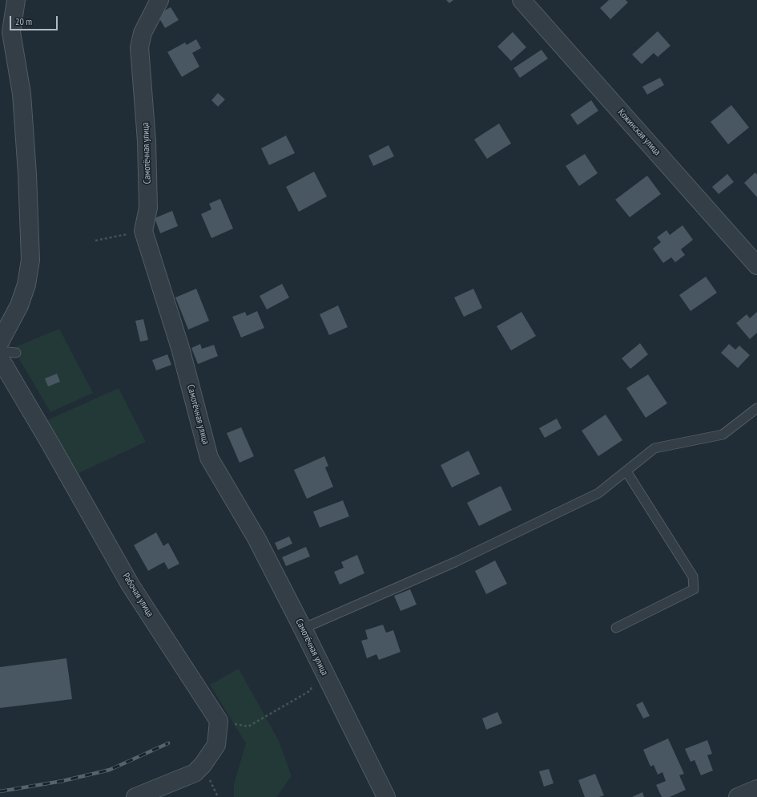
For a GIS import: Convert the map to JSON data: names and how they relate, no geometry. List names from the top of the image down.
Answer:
{
  "streets": {
    "street": ["Кожинская улица", "Самотёчная улица", "Рабочая улица"]
  },
  "scale_bar": "20 m"
}
